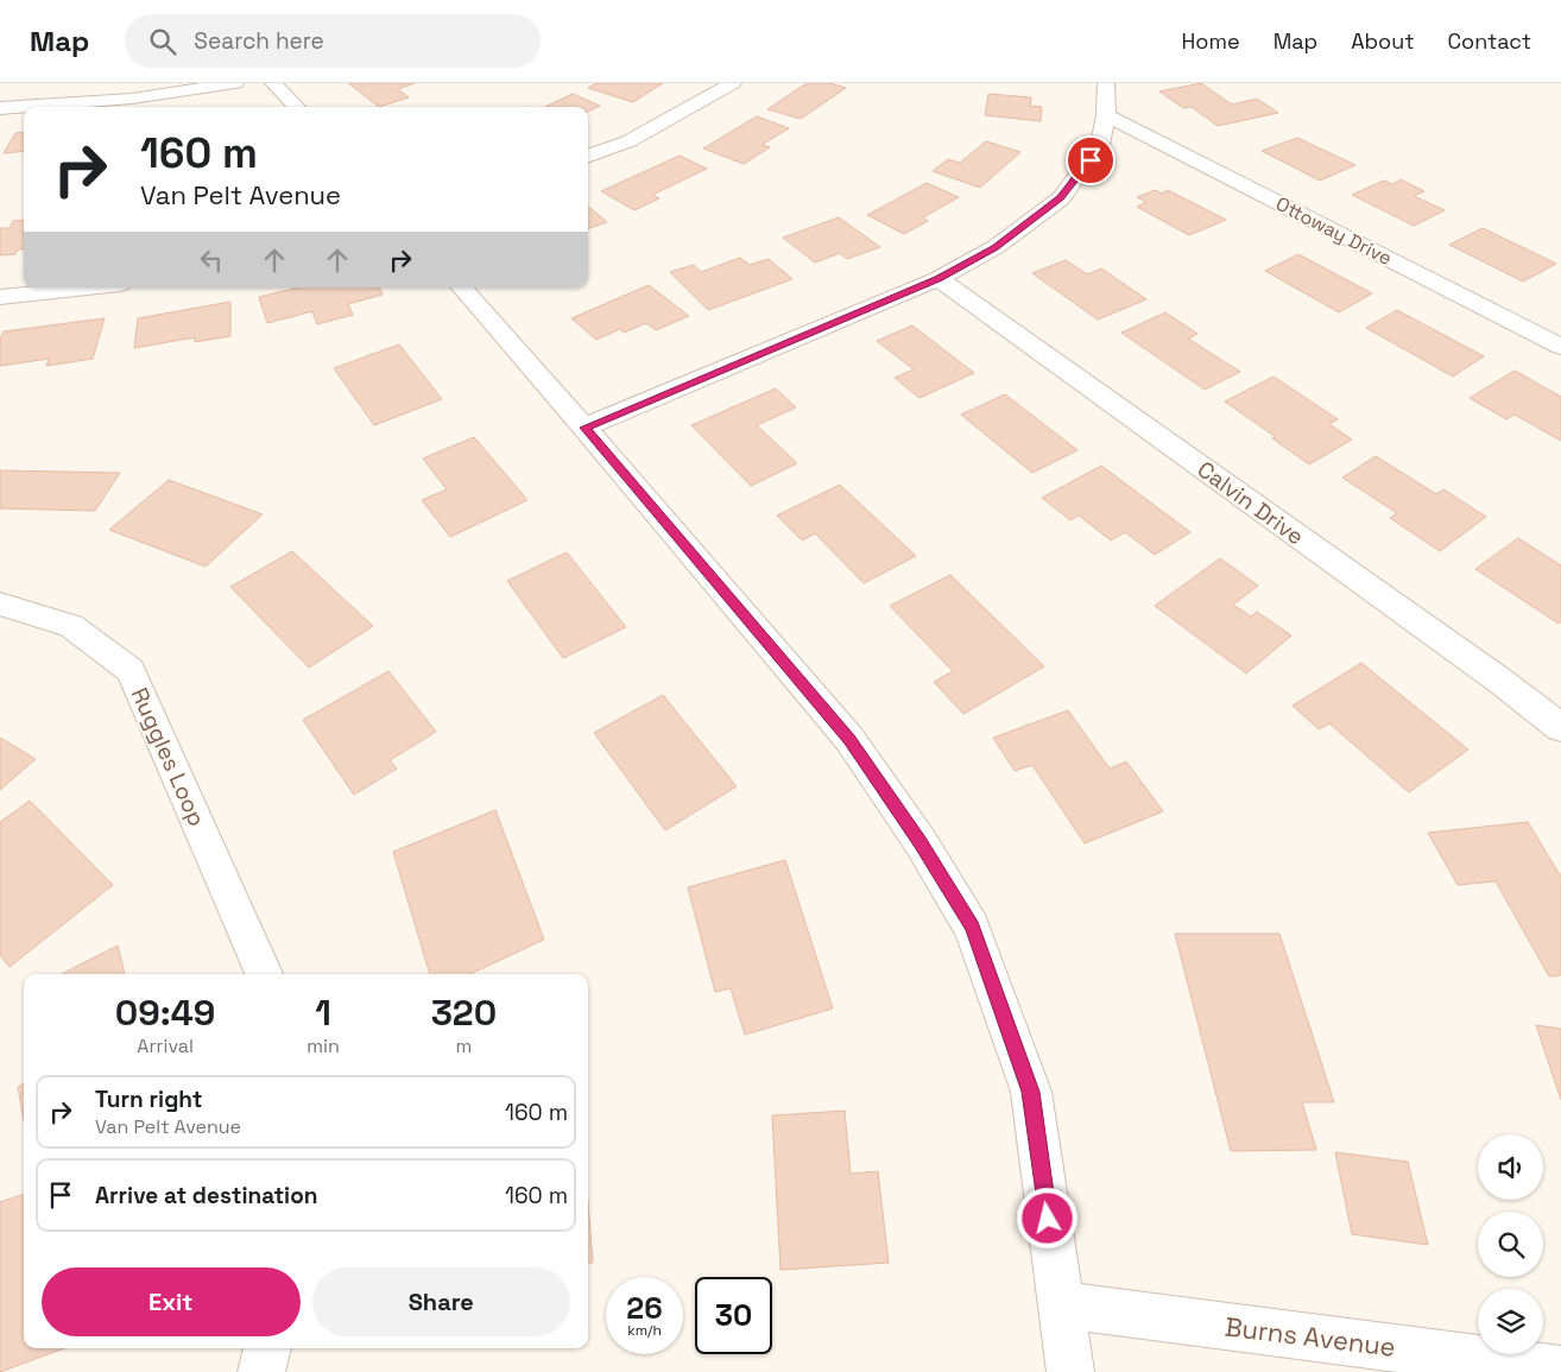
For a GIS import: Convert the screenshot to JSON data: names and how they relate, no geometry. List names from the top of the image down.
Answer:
{
  "streets": {
    "street": [
      "Ottoway Drive",
      "Calvin Drive",
      "Ruggles Loop",
      "Burns Avenue"
    ]
  },
  "page": {
    "header": "Map",
    "search": "Search here",
    "nav": [
      "Home",
      "Map",
      "About",
      "Contact"
    ],
    "turn": ["160 m", "Van Pelt Avenue"],
    "eta": [
      "09:49",
      "Arrival",
      "1",
      "min",
      "320",
      "m"
    ],
    "list": [
      {
        "name": "Turn right",
        "note": "Van Pelt Avenue",
        "value": "160 m"
      },
      {
        "name": "Arrive at destination",
        "value": "160 m"
      }
    ],
    "buttons": ["Exit", "Share"],
    "speed": "26 km/h",
    "limit": "30"
  }
}
